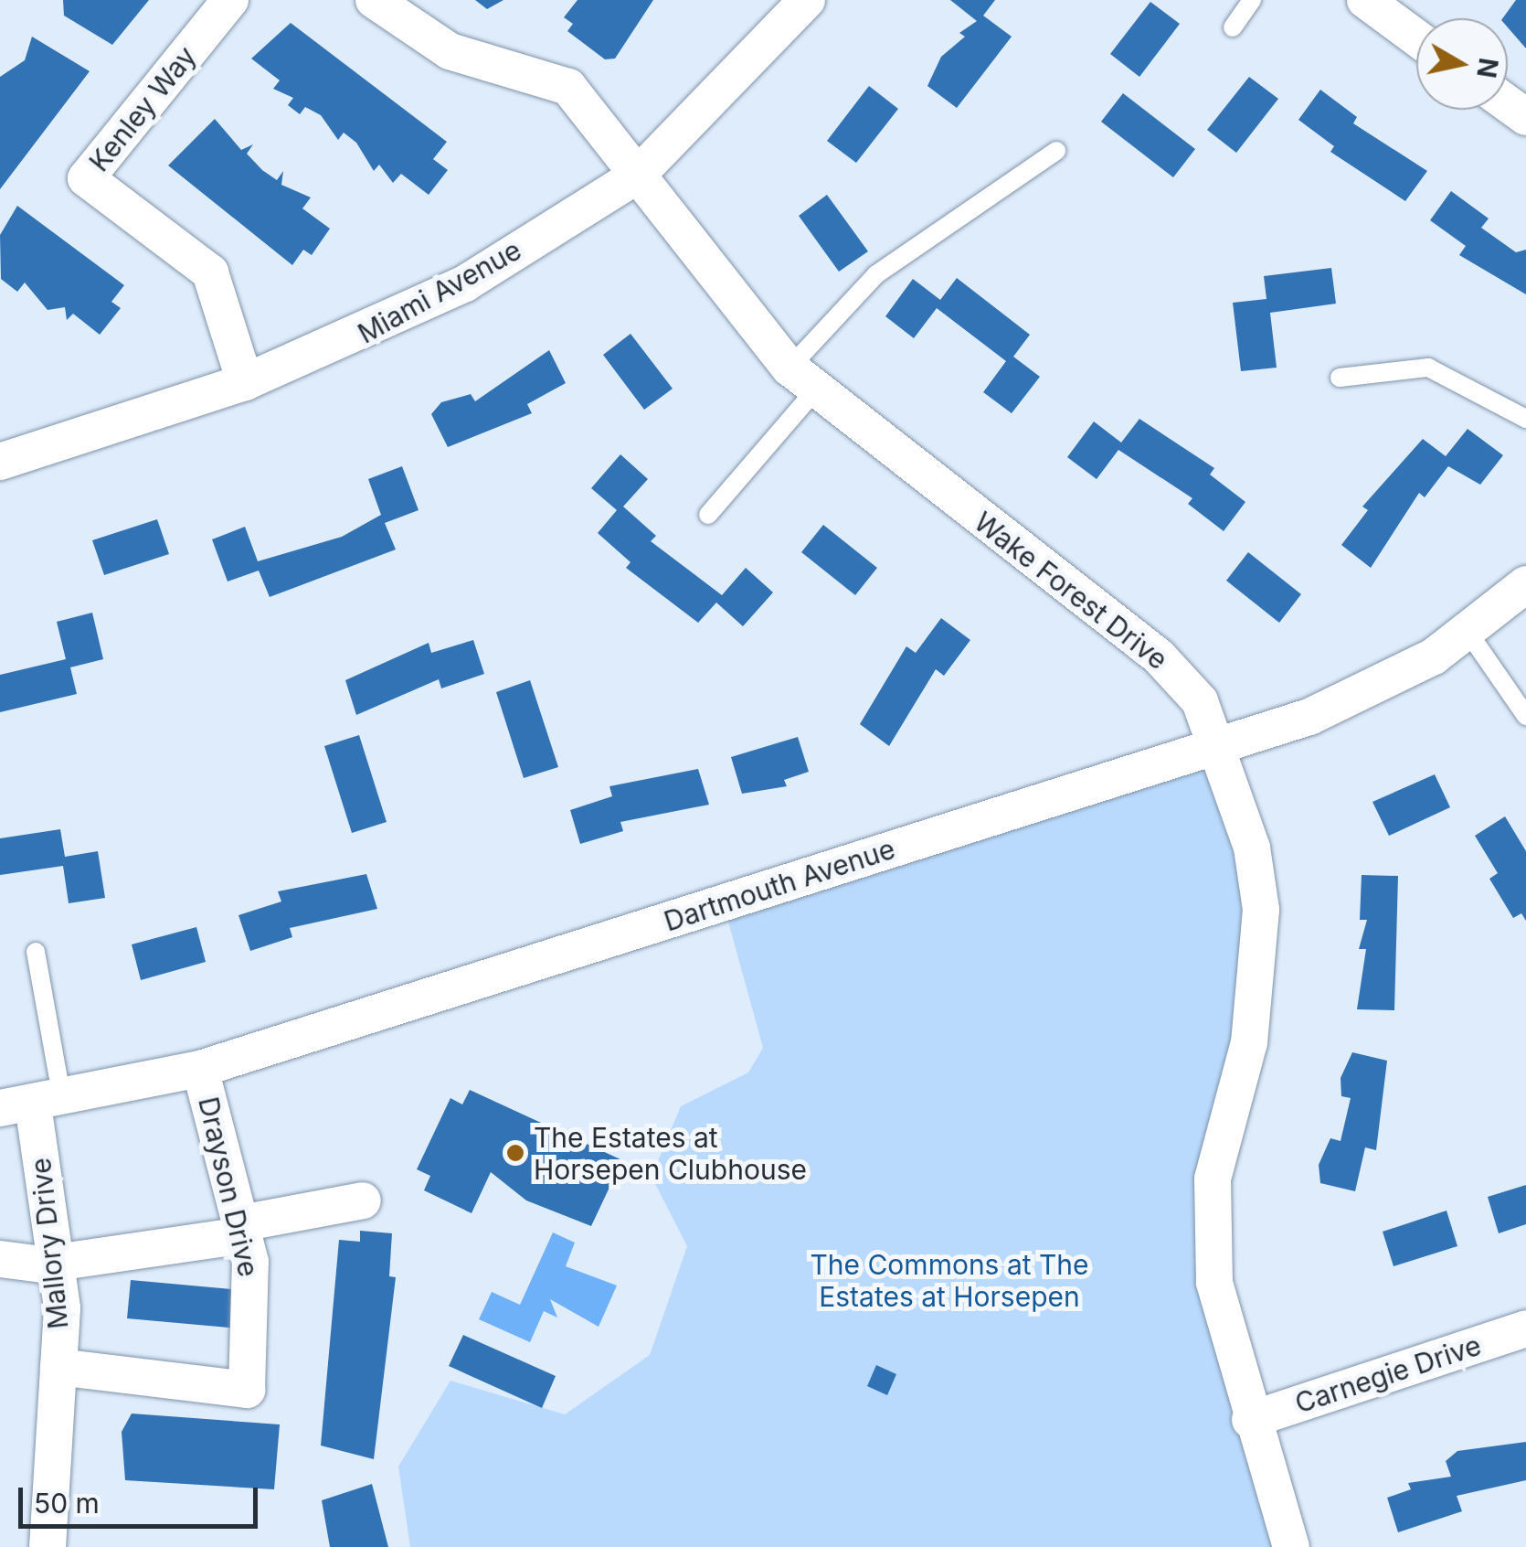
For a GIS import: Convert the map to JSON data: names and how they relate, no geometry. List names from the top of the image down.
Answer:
{
  "streets": {
    "street": [
      "Kenley Way",
      "Miami Avenue",
      "Wake Forest Drive",
      "Dartmouth Avenue",
      "Drayson Drive",
      "Mallory Drive",
      "Carnegie Drive"
    ]
  },
  "crossings": [
    ["Kenley Way", "Miami Avenue"],
    ["Miami Avenue", "Wake Forest Drive"],
    ["Wake Forest Drive", "Dartmouth Avenue"],
    ["Wake Forest Drive", "Carnegie Drive"],
    ["Dartmouth Avenue", "Drayson Drive"],
    ["Dartmouth Avenue", "Mallory Drive"],
    ["Drayson Drive", "Mallory Drive"]
  ],
  "parks": ["The Commons at The Estates at Horsepen"],
  "places": ["The Estates at Horsepen Clubhouse"],
  "scale_bar": "50 m",
  "north": "right"
}
